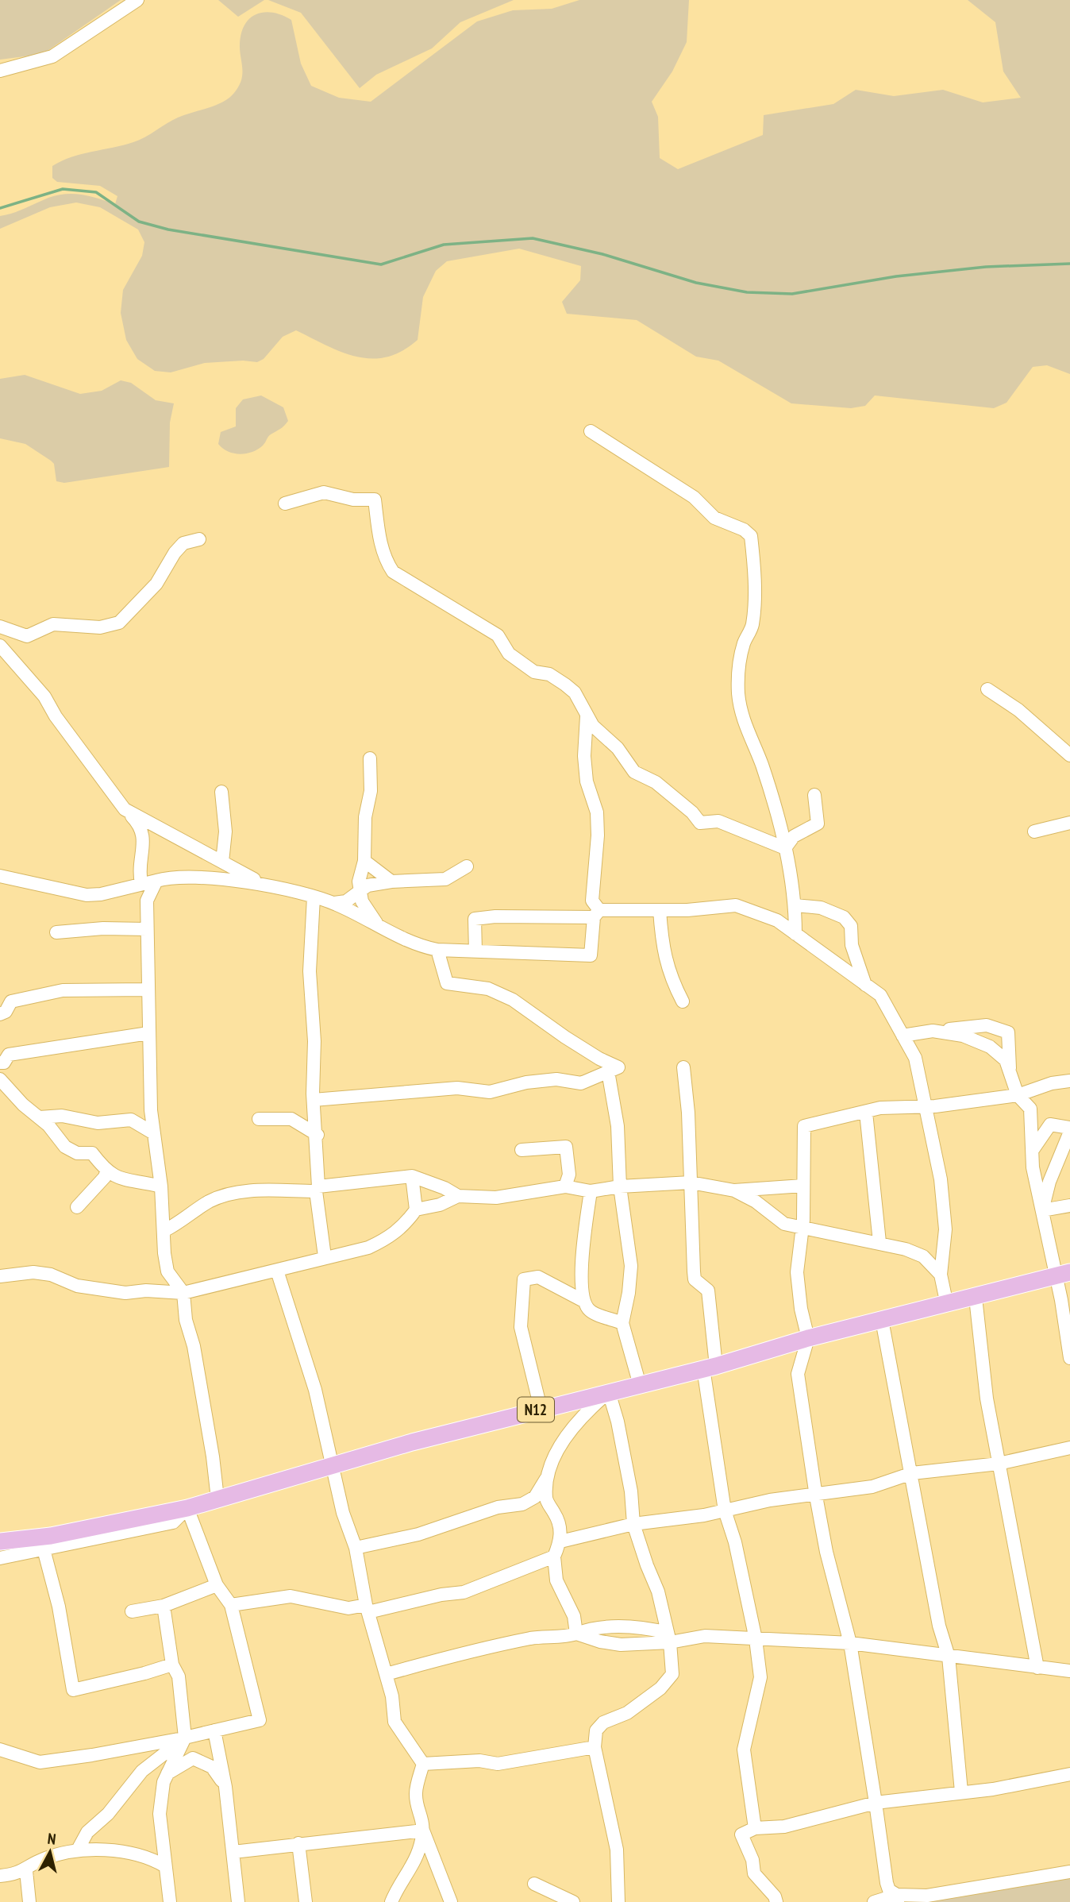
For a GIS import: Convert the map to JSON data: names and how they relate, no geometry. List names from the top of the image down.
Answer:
{
  "streets": {
    "main road": ["N12"]
  },
  "north": "top"
}
